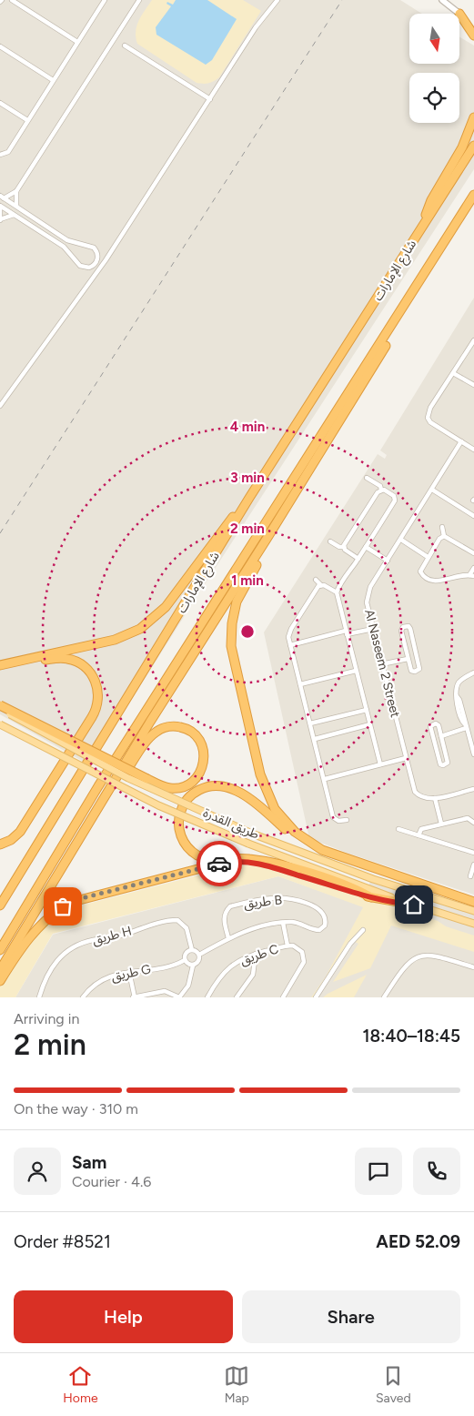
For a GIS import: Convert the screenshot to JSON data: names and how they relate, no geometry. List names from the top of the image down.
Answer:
{
  "streets": {
    "highway": ["شارع الإمارات"],
    "main road": ["طريق القدرة"],
    "street": [
      "Al Naseem 2 Street",
      "طريق B",
      "طريق H",
      "طريق C",
      "طريق G"
    ]
  },
  "crossings": [
    ["طريق B", "طريق H"],
    ["طريق B", "طريق G"],
    ["طريق H", "طريق G"]
  ],
  "north": "bottom",
  "page": {
    "heading": ["2 min", "Arriving in", "18:40–18:45"],
    "panel": [
      "Sam",
      "Courier · 4.6",
      "Order #8521",
      "AED 52.09"
    ],
    "bar": "On the way · 310 m",
    "buttons": ["Help", "Share"],
    "tabs": ["Home", "Map", "Saved"]
  },
  "rings": [
    "4 min",
    "3 min",
    "2 min",
    "1 min"
  ]
}
